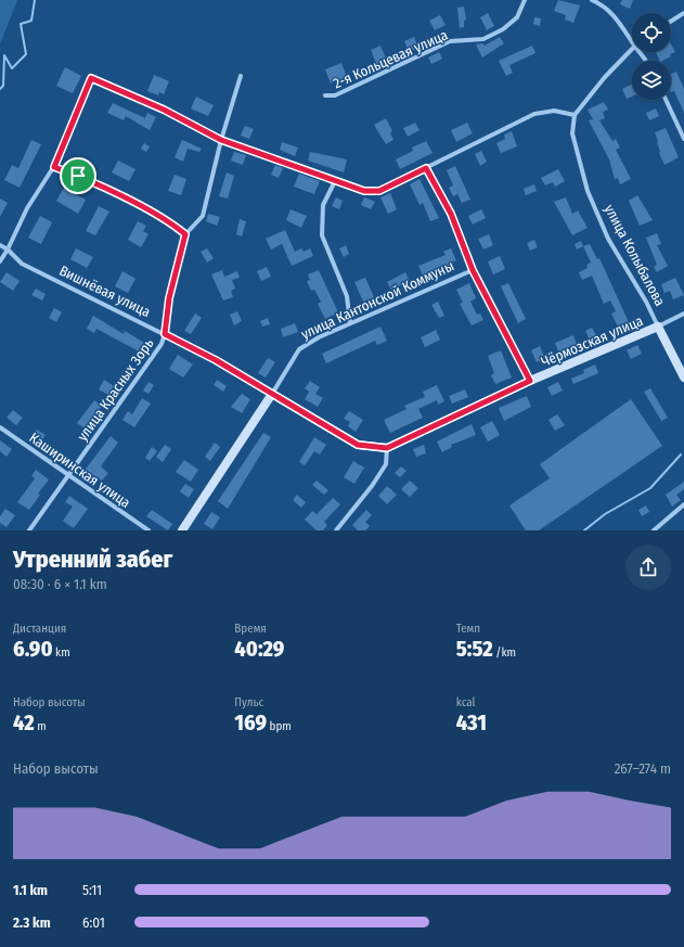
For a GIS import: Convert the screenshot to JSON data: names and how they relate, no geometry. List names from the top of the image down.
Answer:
{
  "streets": {
    "street": [
      "2-я Кольцевая улица",
      "улица Колыбалова",
      "Вишнёвая улица",
      "улица Кантонской Коммуны",
      "Чёрмозская улица",
      "улица Красных Зорь",
      "Каширинская улица"
    ]
  },
  "crossings": [
    ["улица Колыбалова", "Чёрмозская улица"],
    ["Вишнёвая улица", "улица Кантонской Коммуны"],
    ["Вишнёвая улица", "Чёрмозская улица"],
    ["Вишнёвая улица", "улица Красных Зорь"],
    ["улица Красных Зорь", "Каширинская улица"]
  ],
  "page": {
    "heading": ["Утренний забег", "08:30 · 6 × 1.1 km"],
    "stats": [
      ["Дистанция", "6.90 km"],
      ["Время", "40:29"],
      ["Темп", "5:52 /km"],
      ["Набор высоты", "42 m"],
      ["Пульс", "169 bpm"],
      ["kcal", "431"]
    ],
    "chart": ["Набор высоты", "267–274 m"],
    "list": [
      {
        "name": "1.1 km",
        "note": "5:11"
      },
      {
        "name": "2.3 km",
        "note": "6:01"
      }
    ]
  }
}
